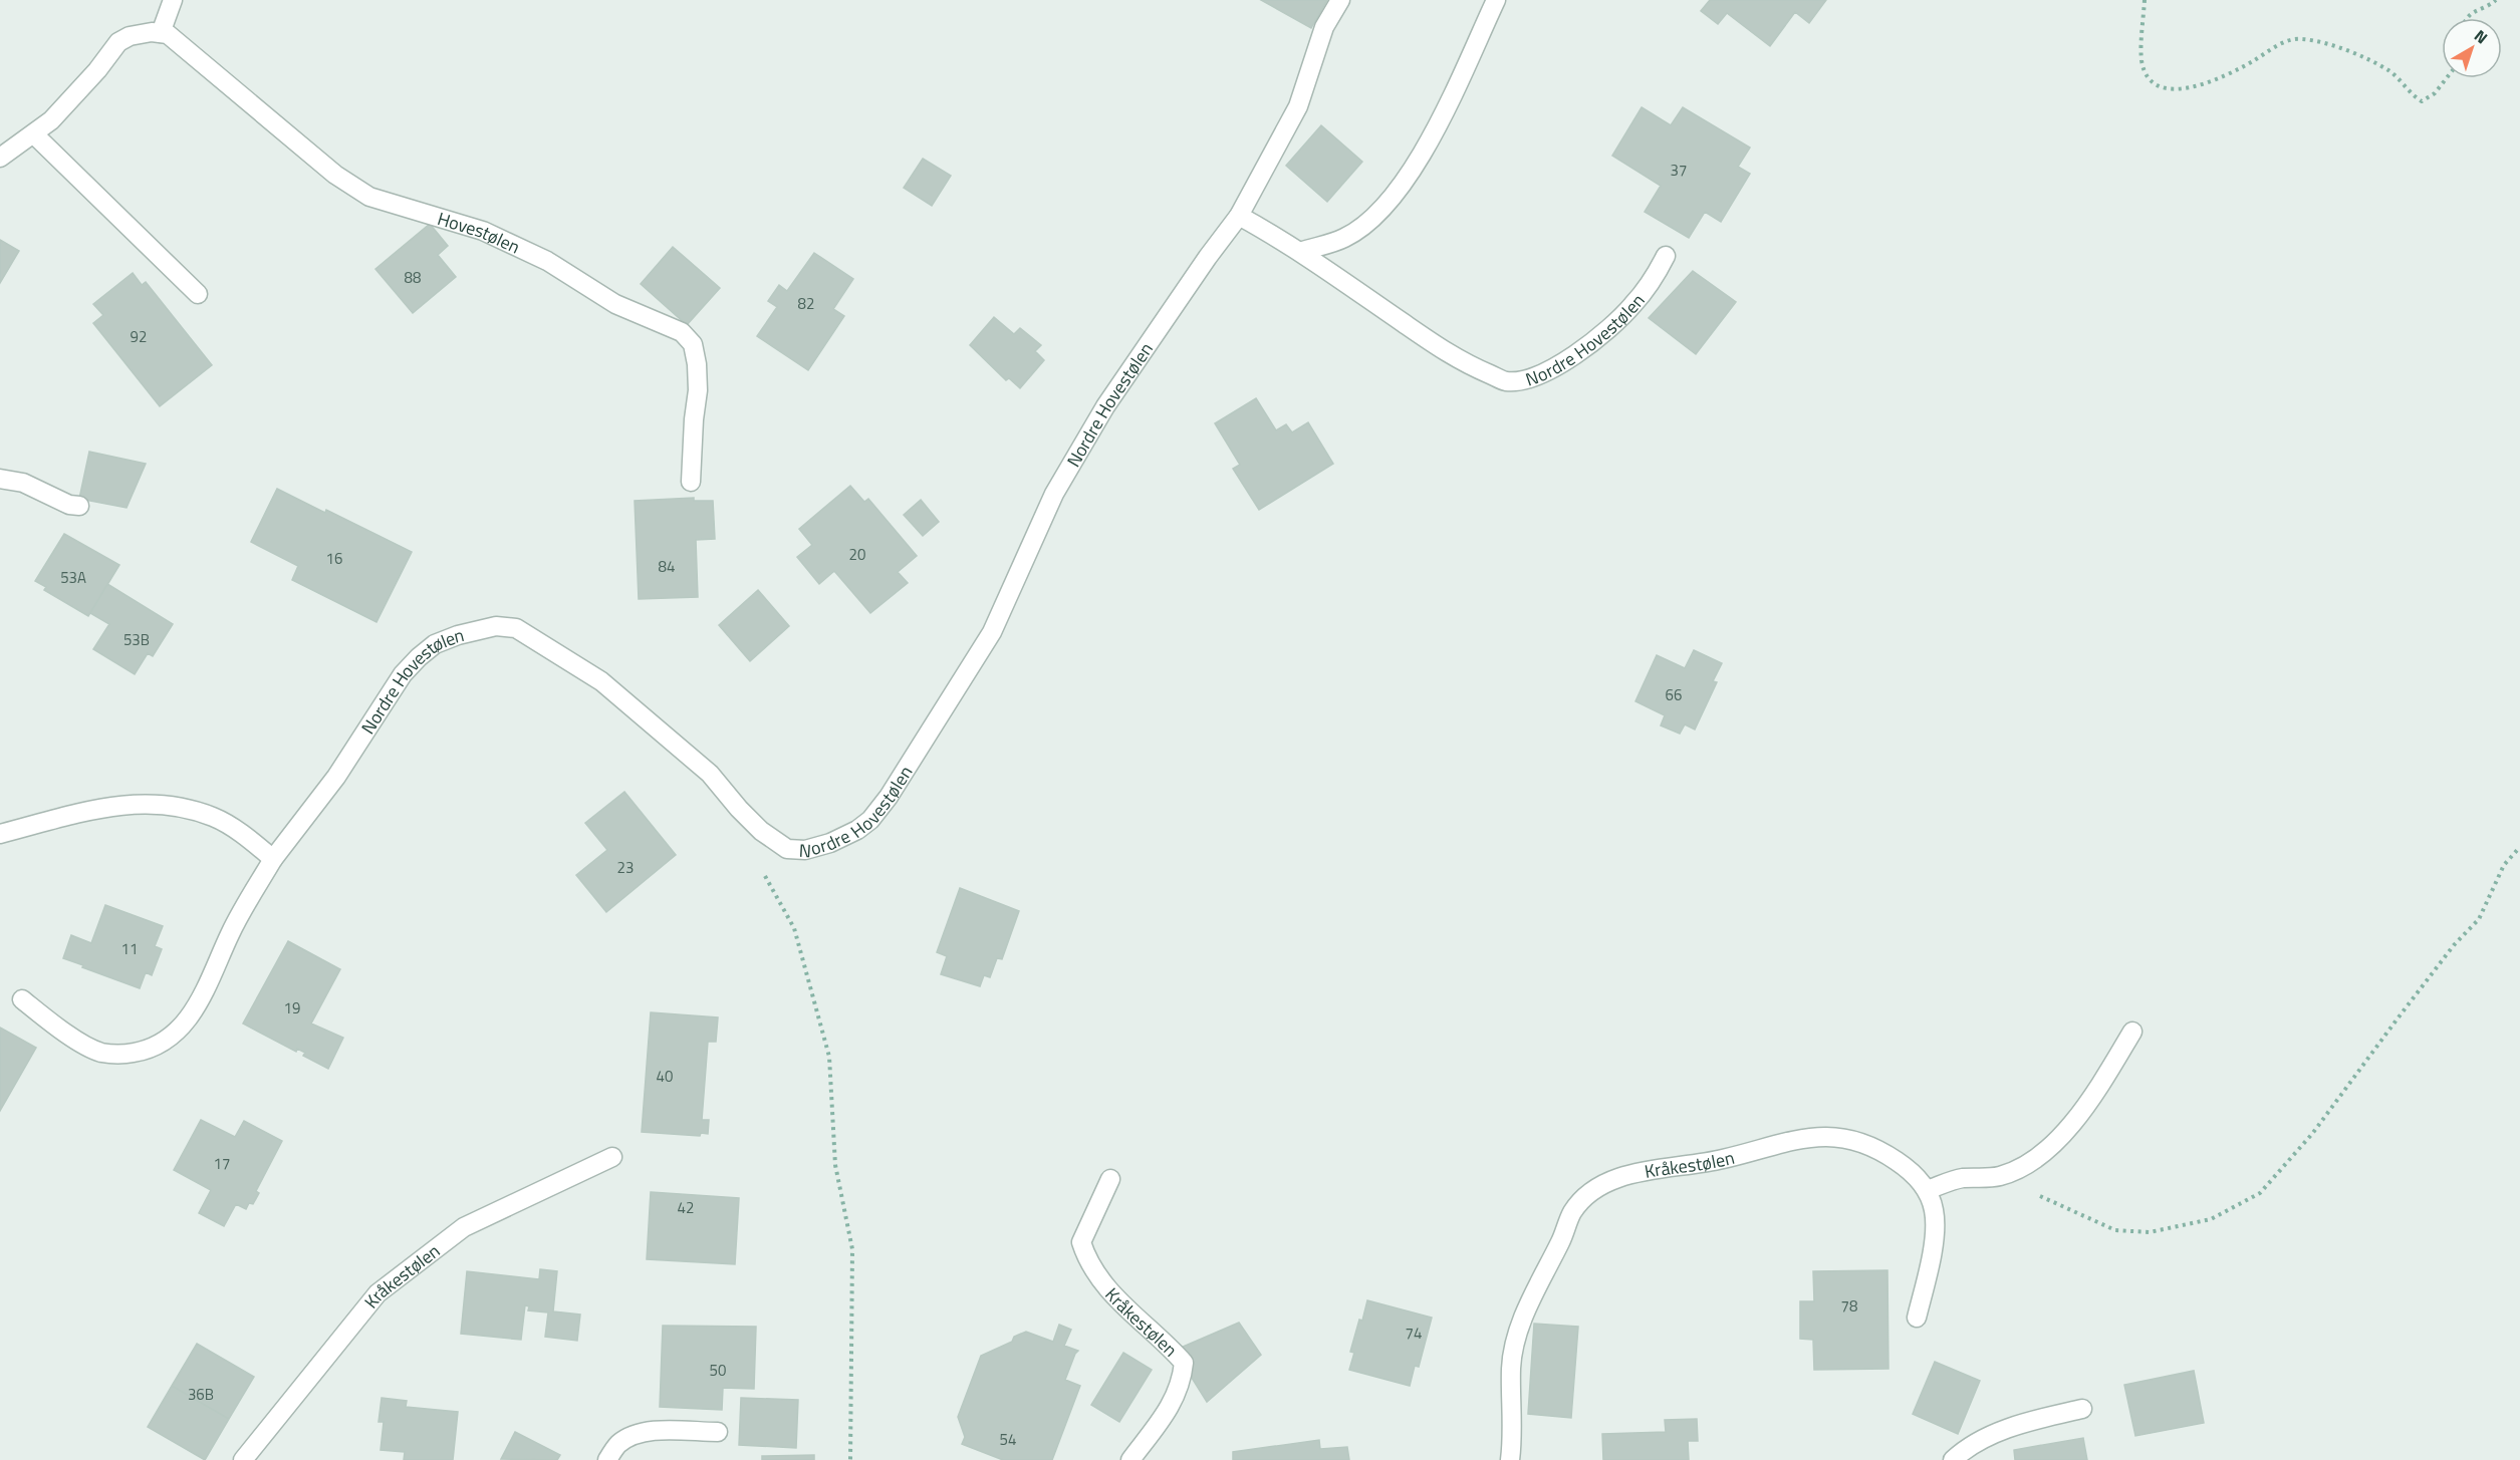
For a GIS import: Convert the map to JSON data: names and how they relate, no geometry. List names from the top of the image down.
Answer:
{
  "streets": {
    "lane": ["Hovestølen", "Nordre Hovestølen", "Kråkestølen"]
  },
  "house_numbers": [
    "37",
    "88",
    "82",
    "92",
    "20",
    "16",
    "84",
    "53A",
    "53B",
    "66",
    "23",
    "11",
    "19",
    "40",
    "17",
    "42",
    "78",
    "74",
    "50",
    "36B",
    "54"
  ],
  "north": "top right"
}
